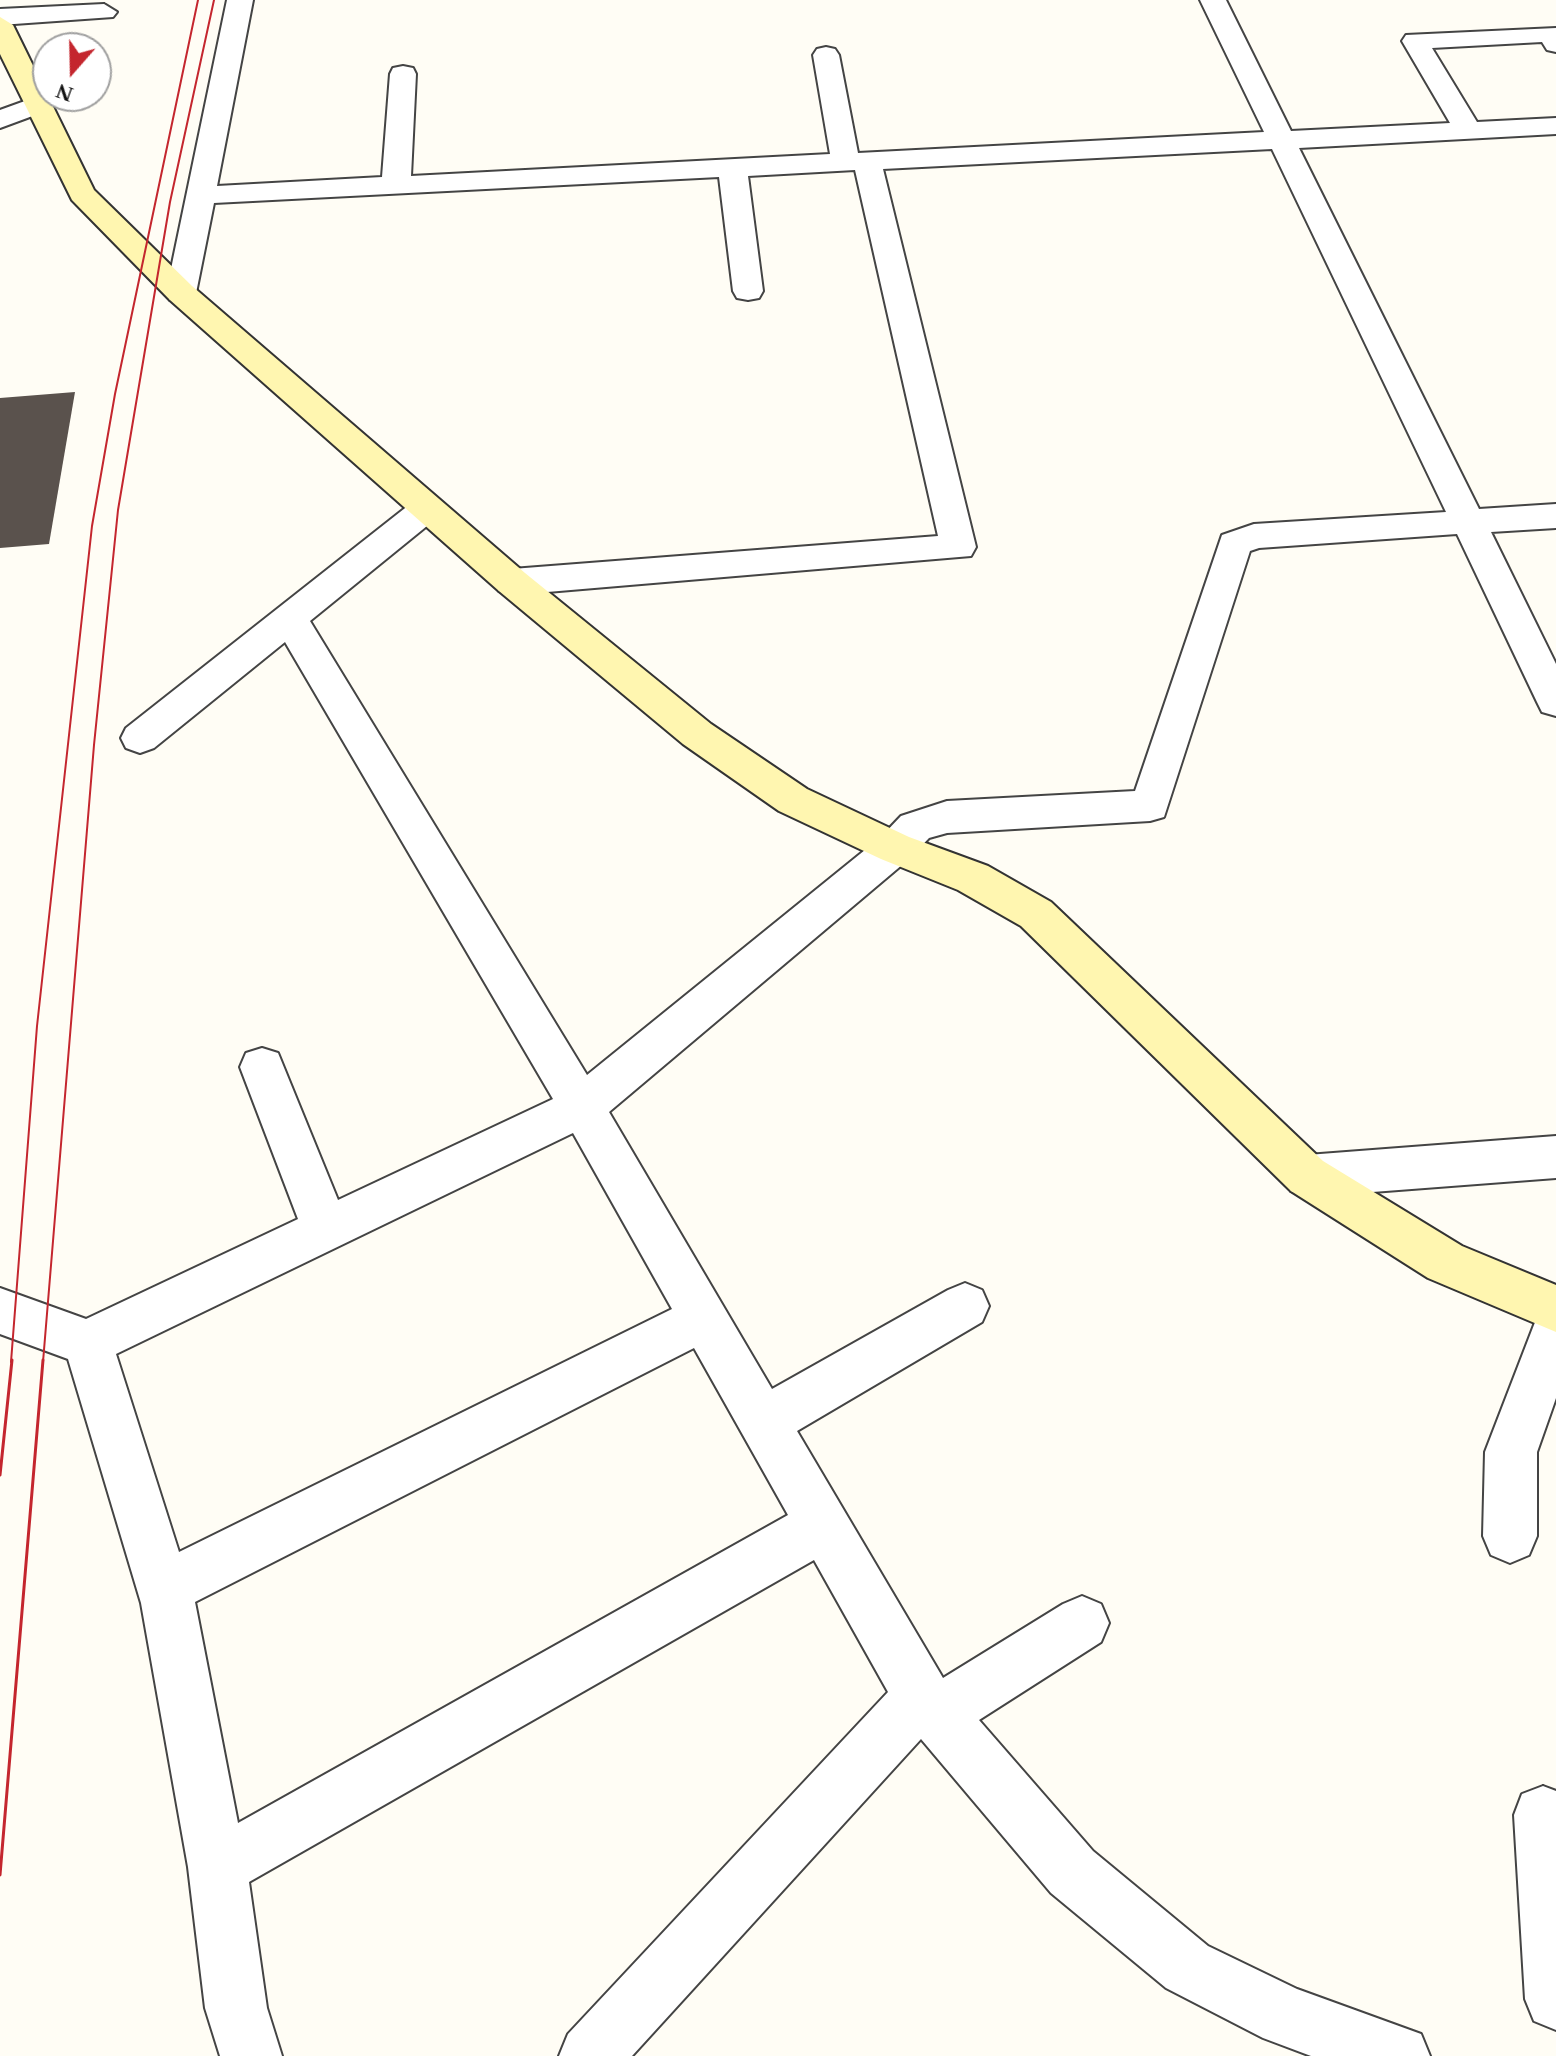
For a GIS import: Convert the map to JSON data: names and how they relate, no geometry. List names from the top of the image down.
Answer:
{
  "north": "bottom"
}
